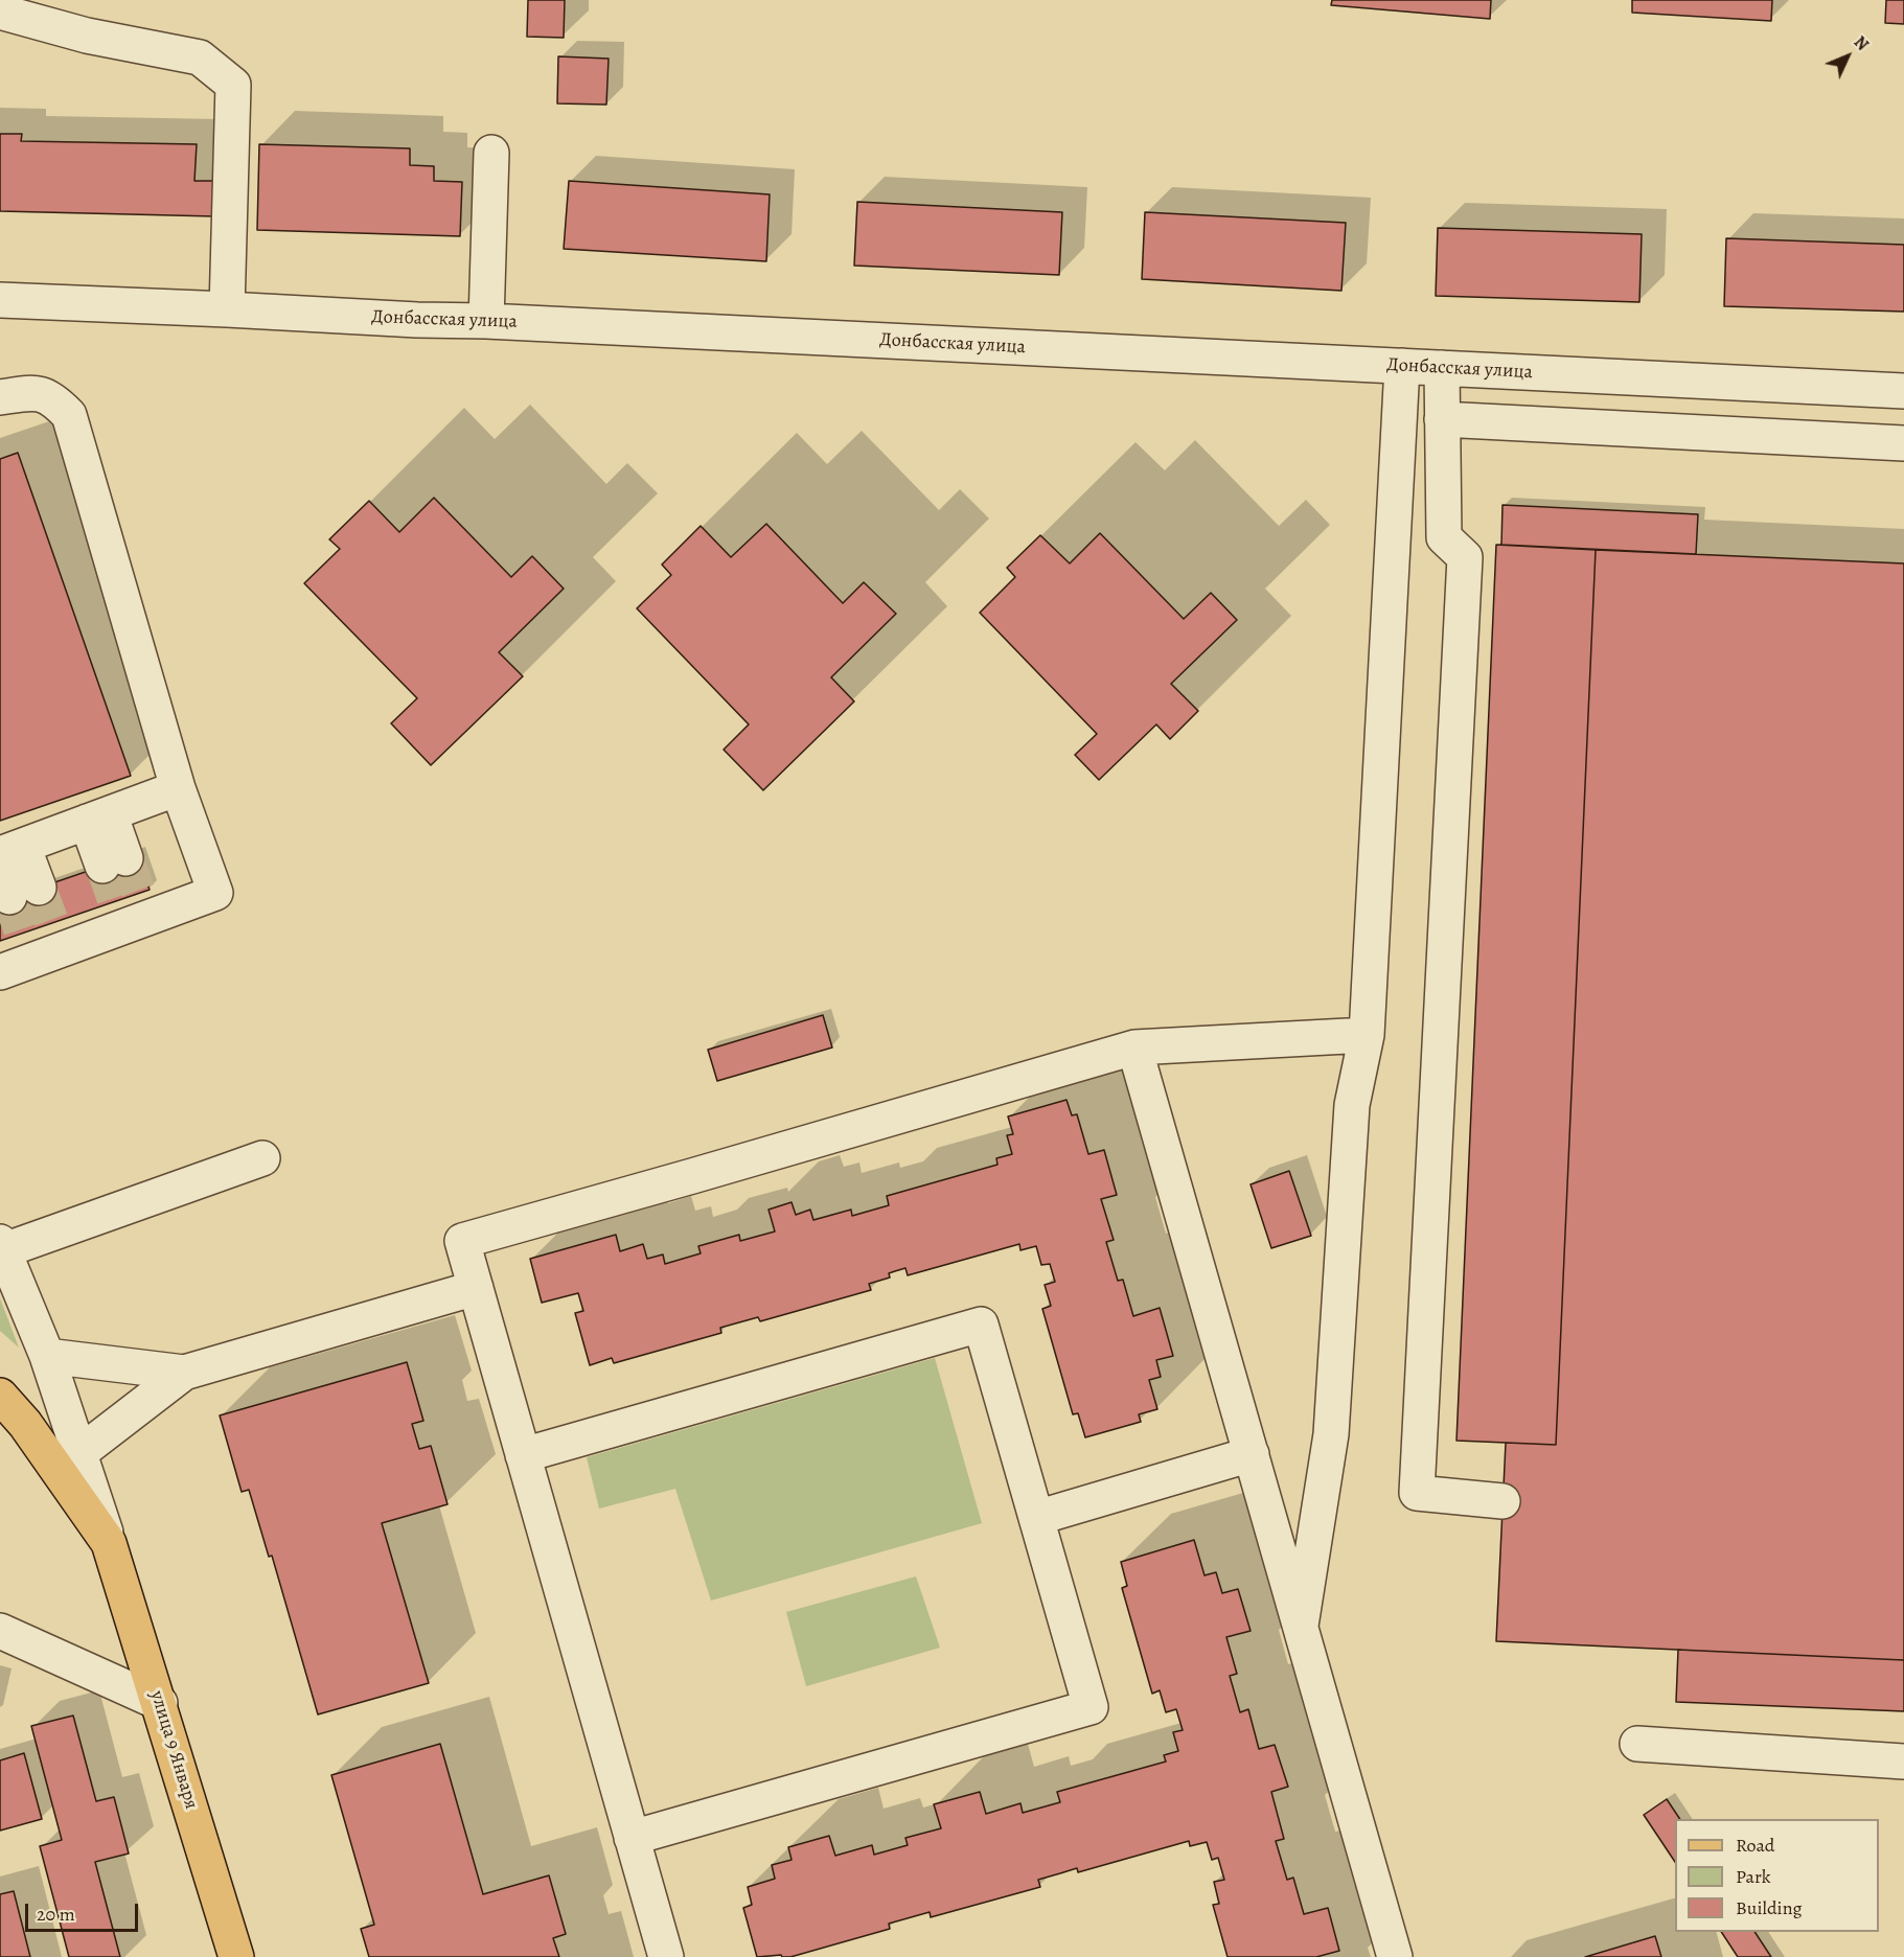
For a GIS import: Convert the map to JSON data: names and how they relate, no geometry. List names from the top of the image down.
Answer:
{
  "streets": {
    "main road": ["улица 9 Января"],
    "street": ["Донбасская улица"]
  },
  "legend": ["Road", "Park", "Building"],
  "scale_bar": "20 m",
  "north": "top right"
}
